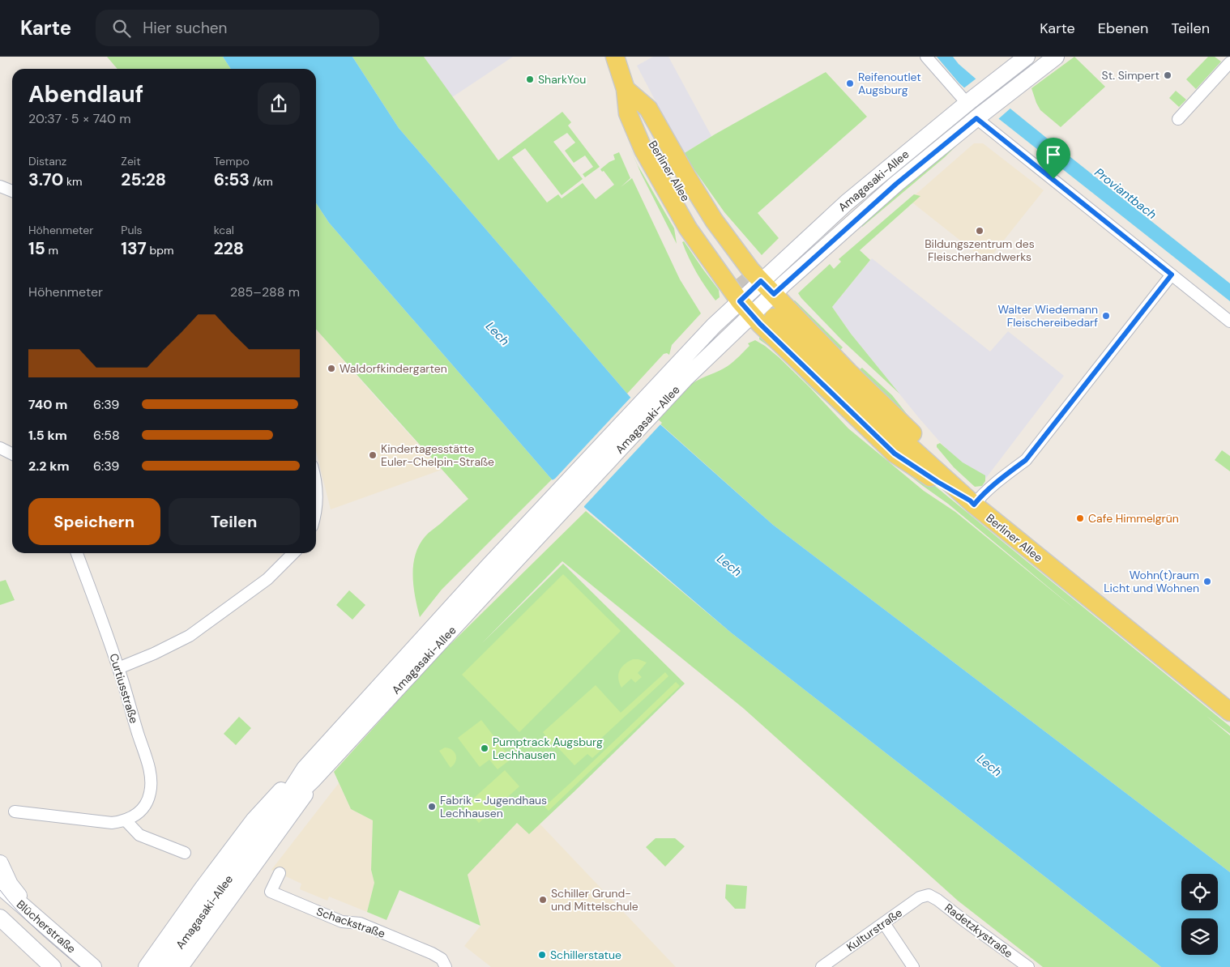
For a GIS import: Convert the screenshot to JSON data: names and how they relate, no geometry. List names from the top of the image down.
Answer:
{
  "streets": {
    "main road": ["Berliner Allee", "Amagasaki-Allee", "Blücherstraße"],
    "street": [
      "Curtiusstraße",
      "Schackstraße",
      "Kulturstraße",
      "Radetzkystraße"
    ]
  },
  "crossings": [
    ["Kulturstraße", "Radetzkystraße"]
  ],
  "water": ["Proviantbach", "Lech"],
  "places": [
    "St. Simpert",
    "SharkYou",
    "Reifenoutlet Augsburg",
    "Bildungszentrum des Fleischerhandwerks",
    "Walter Wiedemann Fleischereibedarf",
    "Waldorfkindergarten",
    "Kindertagesstätte Euler-Chelpin-Straße",
    "Cafe Himmelgrün",
    "Wohn(t)raum Licht und Wohnen",
    "Pumptrack Augsburg Lechhausen",
    "Fabrik - Jugendhaus Lechhausen",
    "Schiller Grund- und Mittelschule",
    "Schillerstatue"
  ],
  "page": {
    "header": "Karte",
    "search": "Hier suchen",
    "nav": ["Karte", "Ebenen", "Teilen"],
    "heading": ["Abendlauf", "20:37 · 5 × 740 m"],
    "stats": [
      ["Distanz", "3.70 km"],
      ["Zeit", "25:28"],
      ["Tempo", "6:53 /km"],
      ["Höhenmeter", "15 m"],
      ["Puls", "137 bpm"],
      ["kcal", "228"]
    ],
    "chart": ["Höhenmeter", "285–288 m"],
    "list": [
      {
        "name": "740 m",
        "note": "6:39"
      },
      {
        "name": "1.5 km",
        "note": "6:58"
      },
      {
        "name": "2.2 km",
        "note": "6:39"
      }
    ],
    "buttons": ["Speichern", "Teilen"]
  }
}
